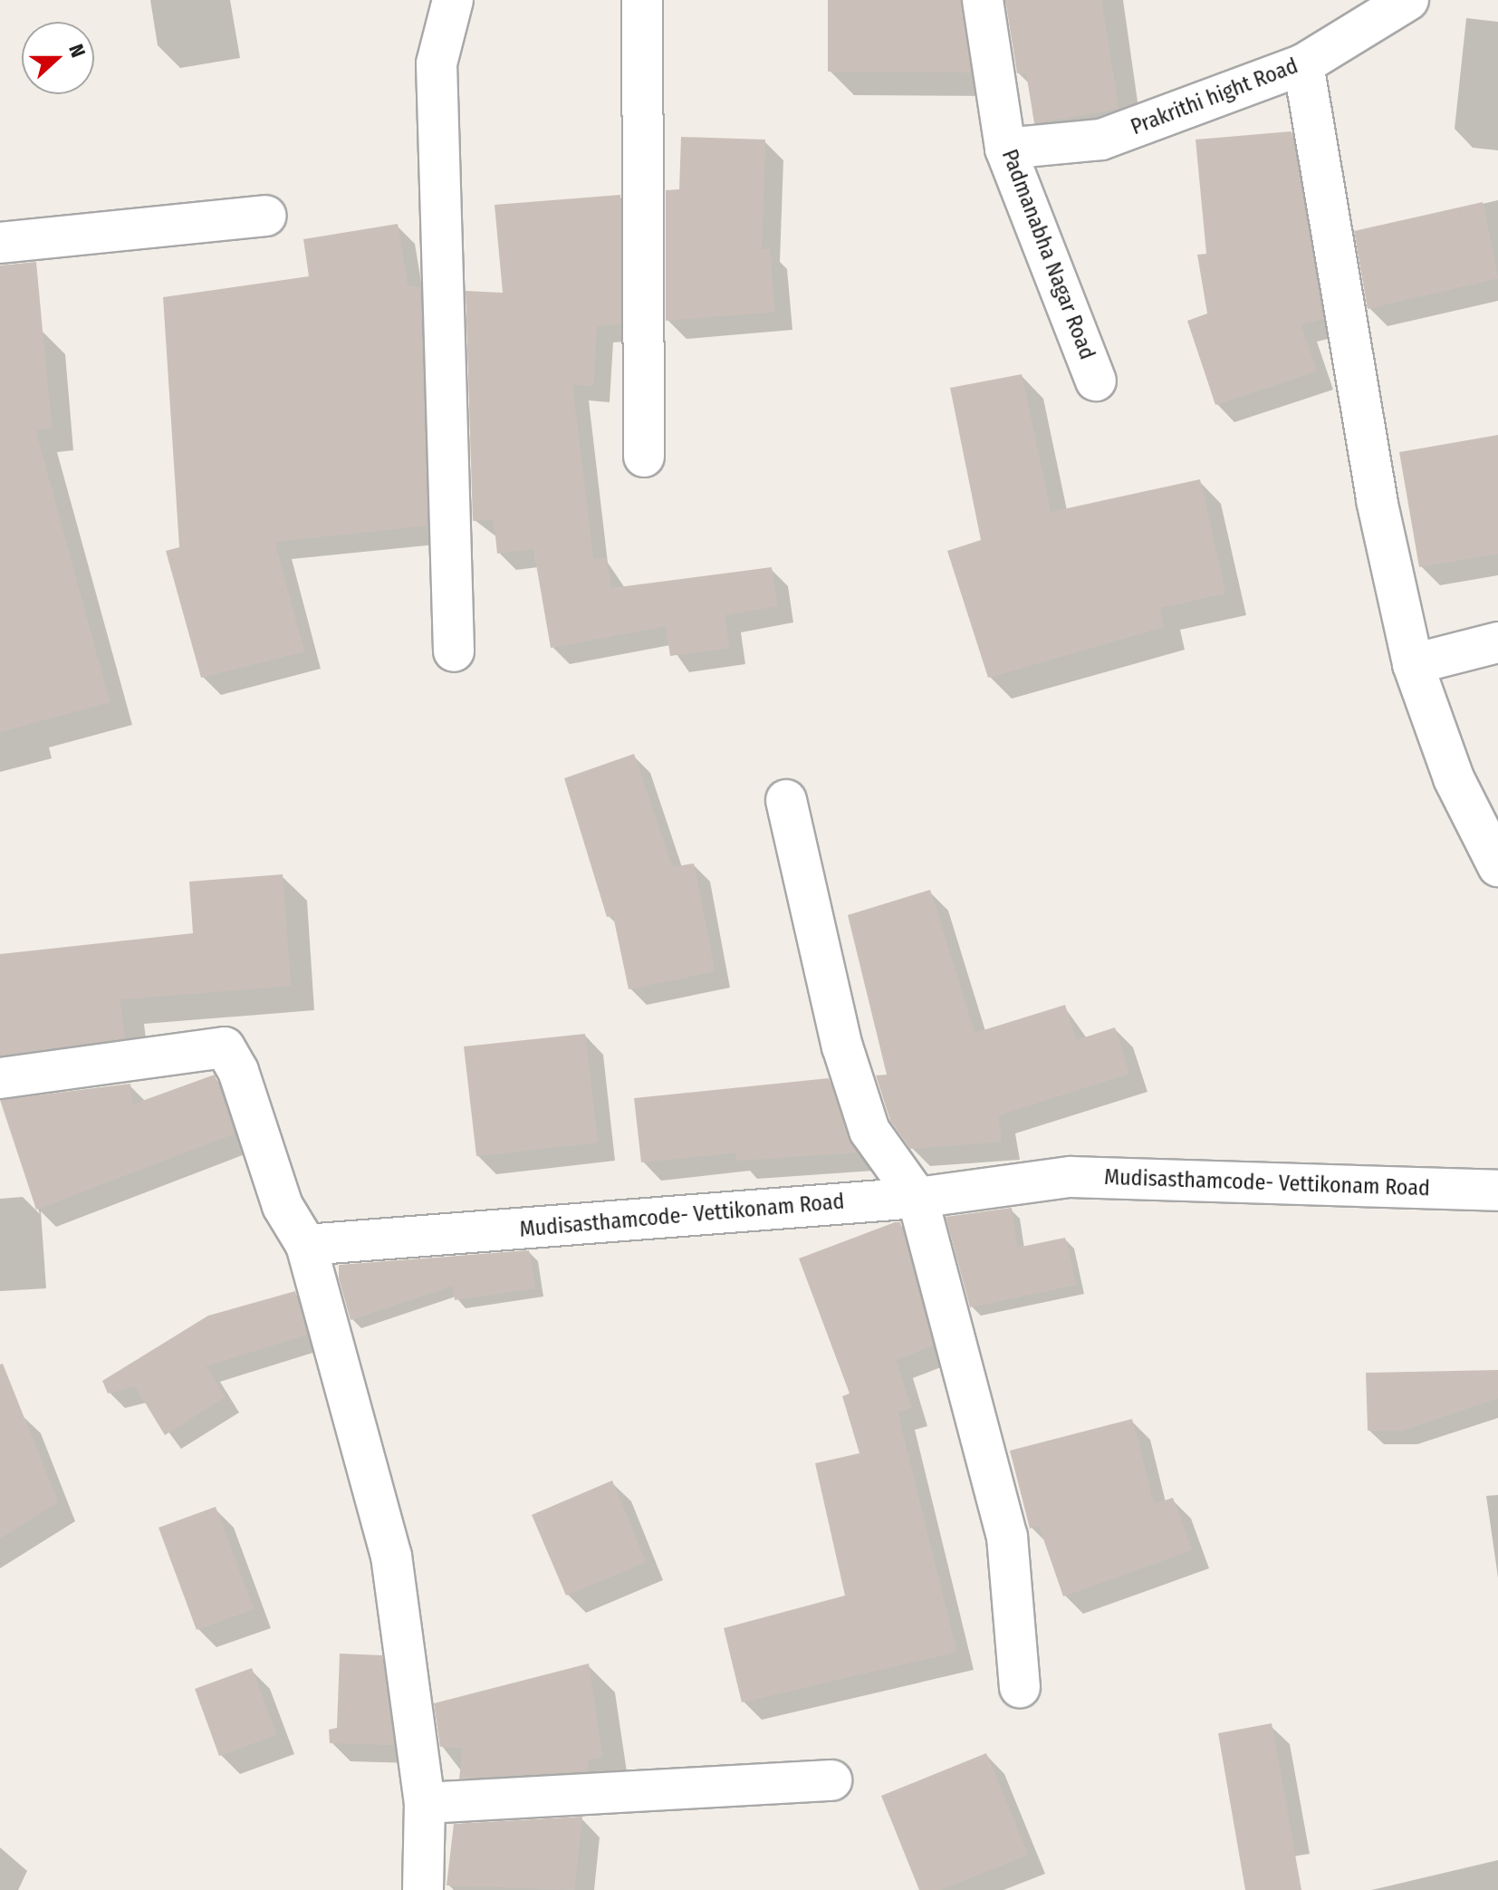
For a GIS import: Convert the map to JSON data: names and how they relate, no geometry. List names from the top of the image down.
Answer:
{
  "streets": {
    "street": ["Prakrithi hight Road", "Padmanabha Nagar Road", "Mudisasthamcode- Vettikonam Road"]
  },
  "crossings": [
    ["Prakrithi hight Road", "Padmanabha Nagar Road"]
  ],
  "north": "right"
}
